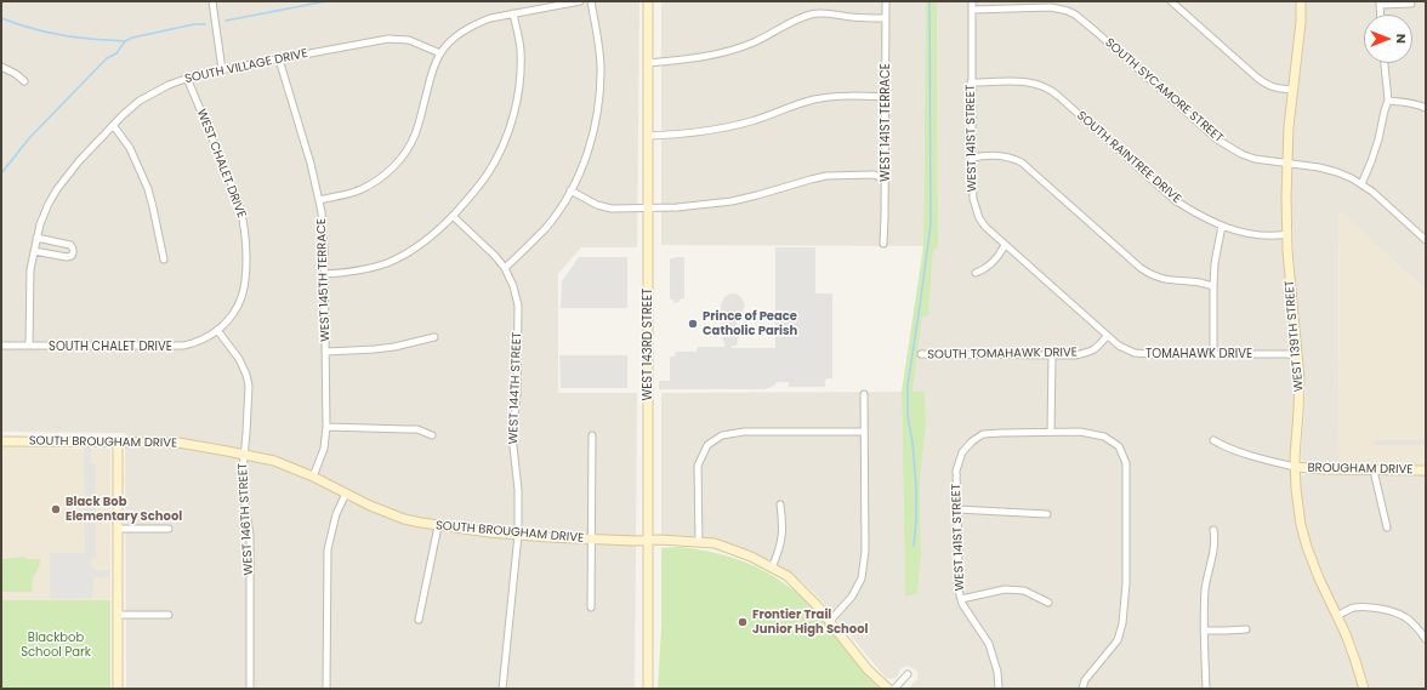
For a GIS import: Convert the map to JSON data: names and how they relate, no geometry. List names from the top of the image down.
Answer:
{
  "streets": {
    "street": [
      "SOUTH VILLAGE DRIVE",
      "SOUTH SYCAMORE STREET",
      "WEST 141ST TERRACE",
      "WEST 141ST STREET",
      "SOUTH RAINTREE DRIVE",
      "WEST CHALET DRIVE",
      "WEST 145TH TERRACE",
      "WEST 139TH STREET",
      "WEST 143RD STREET",
      "SOUTH CHALET DRIVE",
      "SOUTH TOMAHAWK DRIVE",
      "TOMAHAWK DRIVE",
      "WEST 144TH STREET",
      "SOUTH BROUGHAM DRIVE",
      "BROUGHAM DRIVE",
      "WEST 146TH STREET"
    ]
  },
  "crossings": [
    ["SOUTH VILLAGE DRIVE", "WEST CHALET DRIVE"],
    ["SOUTH VILLAGE DRIVE", "WEST 145TH TERRACE"],
    ["SOUTH VILLAGE DRIVE", "SOUTH CHALET DRIVE"],
    ["SOUTH SYCAMORE STREET", "WEST 141ST STREET"],
    ["SOUTH SYCAMORE STREET", "WEST 139TH STREET"],
    ["WEST 141ST STREET", "SOUTH RAINTREE DRIVE"],
    ["WEST 141ST STREET", "SOUTH TOMAHAWK DRIVE"],
    ["WEST 141ST STREET", "TOMAHAWK DRIVE"],
    ["SOUTH RAINTREE DRIVE", "WEST 139TH STREET"],
    ["WEST CHALET DRIVE", "SOUTH CHALET DRIVE"],
    ["WEST CHALET DRIVE", "WEST 146TH STREET"],
    ["WEST 145TH TERRACE", "SOUTH BROUGHAM DRIVE"],
    ["WEST 139TH STREET", "TOMAHAWK DRIVE"],
    ["WEST 139TH STREET", "BROUGHAM DRIVE"],
    ["WEST 143RD STREET", "SOUTH BROUGHAM DRIVE"],
    ["SOUTH CHALET DRIVE", "WEST 146TH STREET"],
    ["SOUTH TOMAHAWK DRIVE", "TOMAHAWK DRIVE"],
    ["WEST 144TH STREET", "SOUTH BROUGHAM DRIVE"],
    ["SOUTH BROUGHAM DRIVE", "WEST 146TH STREET"]
  ],
  "parks": ["Blackbob School Park"],
  "places": ["Prince of Peace Catholic Parish", "Black Bob Elementary School", "Frontier Trail Junior High School"],
  "north": "right"
}
